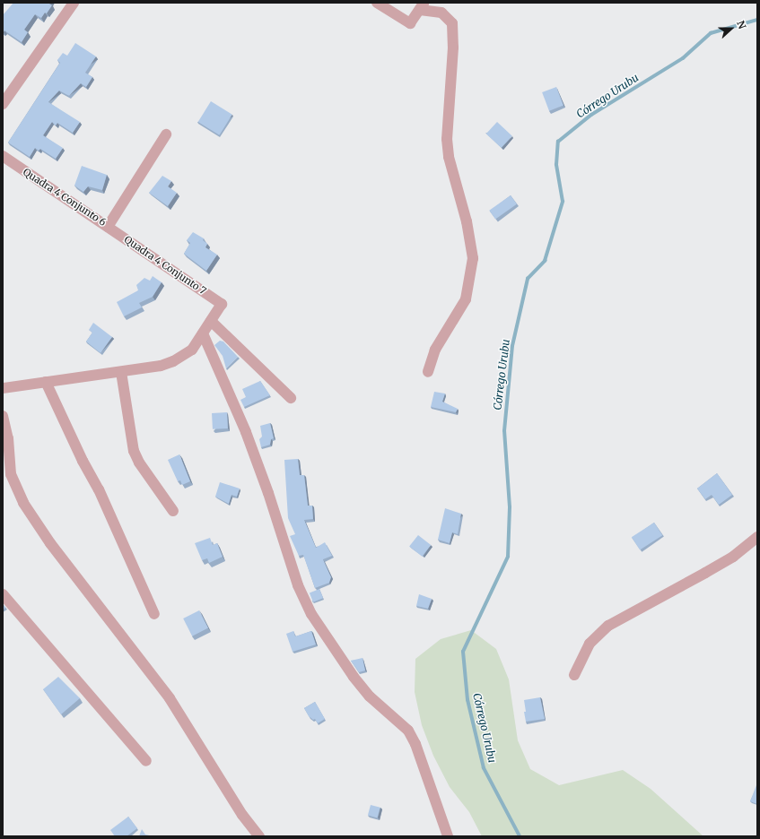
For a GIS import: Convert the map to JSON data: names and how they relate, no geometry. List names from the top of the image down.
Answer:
{
  "streets": {
    "street": ["Quadra 4 Conjunto 6", "Quadra 4 Conjunto 7"]
  },
  "crossings": [
    ["Quadra 4 Conjunto 6", "Quadra 4 Conjunto 7"]
  ],
  "water": ["Córrego Urubu"],
  "north": "right"
}
